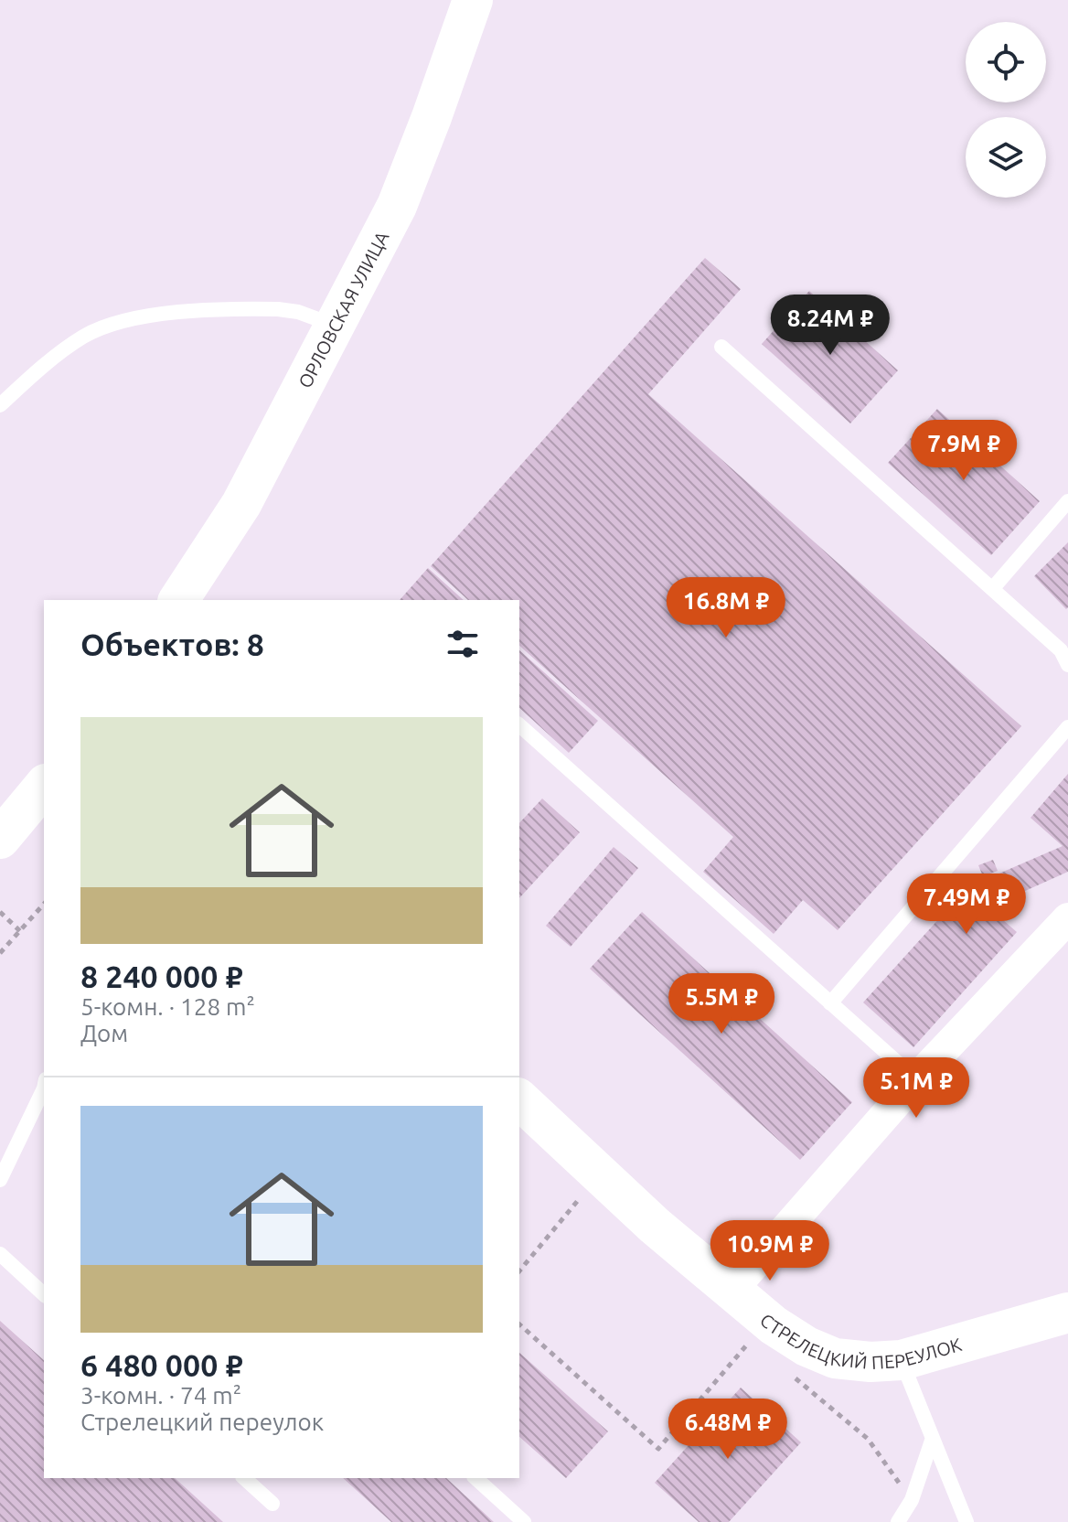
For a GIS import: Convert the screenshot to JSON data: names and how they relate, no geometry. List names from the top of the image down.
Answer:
{
  "streets": {
    "main road": ["ОРЛОВСКАЯ УЛИЦА", "СТРЕЛЕЦКИЙ ПЕРЕУЛОК"]
  },
  "page": {
    "price": [
      "8.24M ₽",
      "7.9M ₽",
      "16.8M ₽",
      "7.49M ₽",
      "5.5M ₽",
      "5.1M ₽",
      "10.9M ₽",
      "6.48M ₽"
    ],
    "heading": "Объектов: 8",
    "list": [
      {
        "name": "8 240 000 ₽",
        "note": "5-комн. · 128 m² · Дом"
      },
      {
        "name": "6 480 000 ₽",
        "note": "3-комн. · 74 m² · Стрелецкий переулок"
      }
    ]
  }
}
